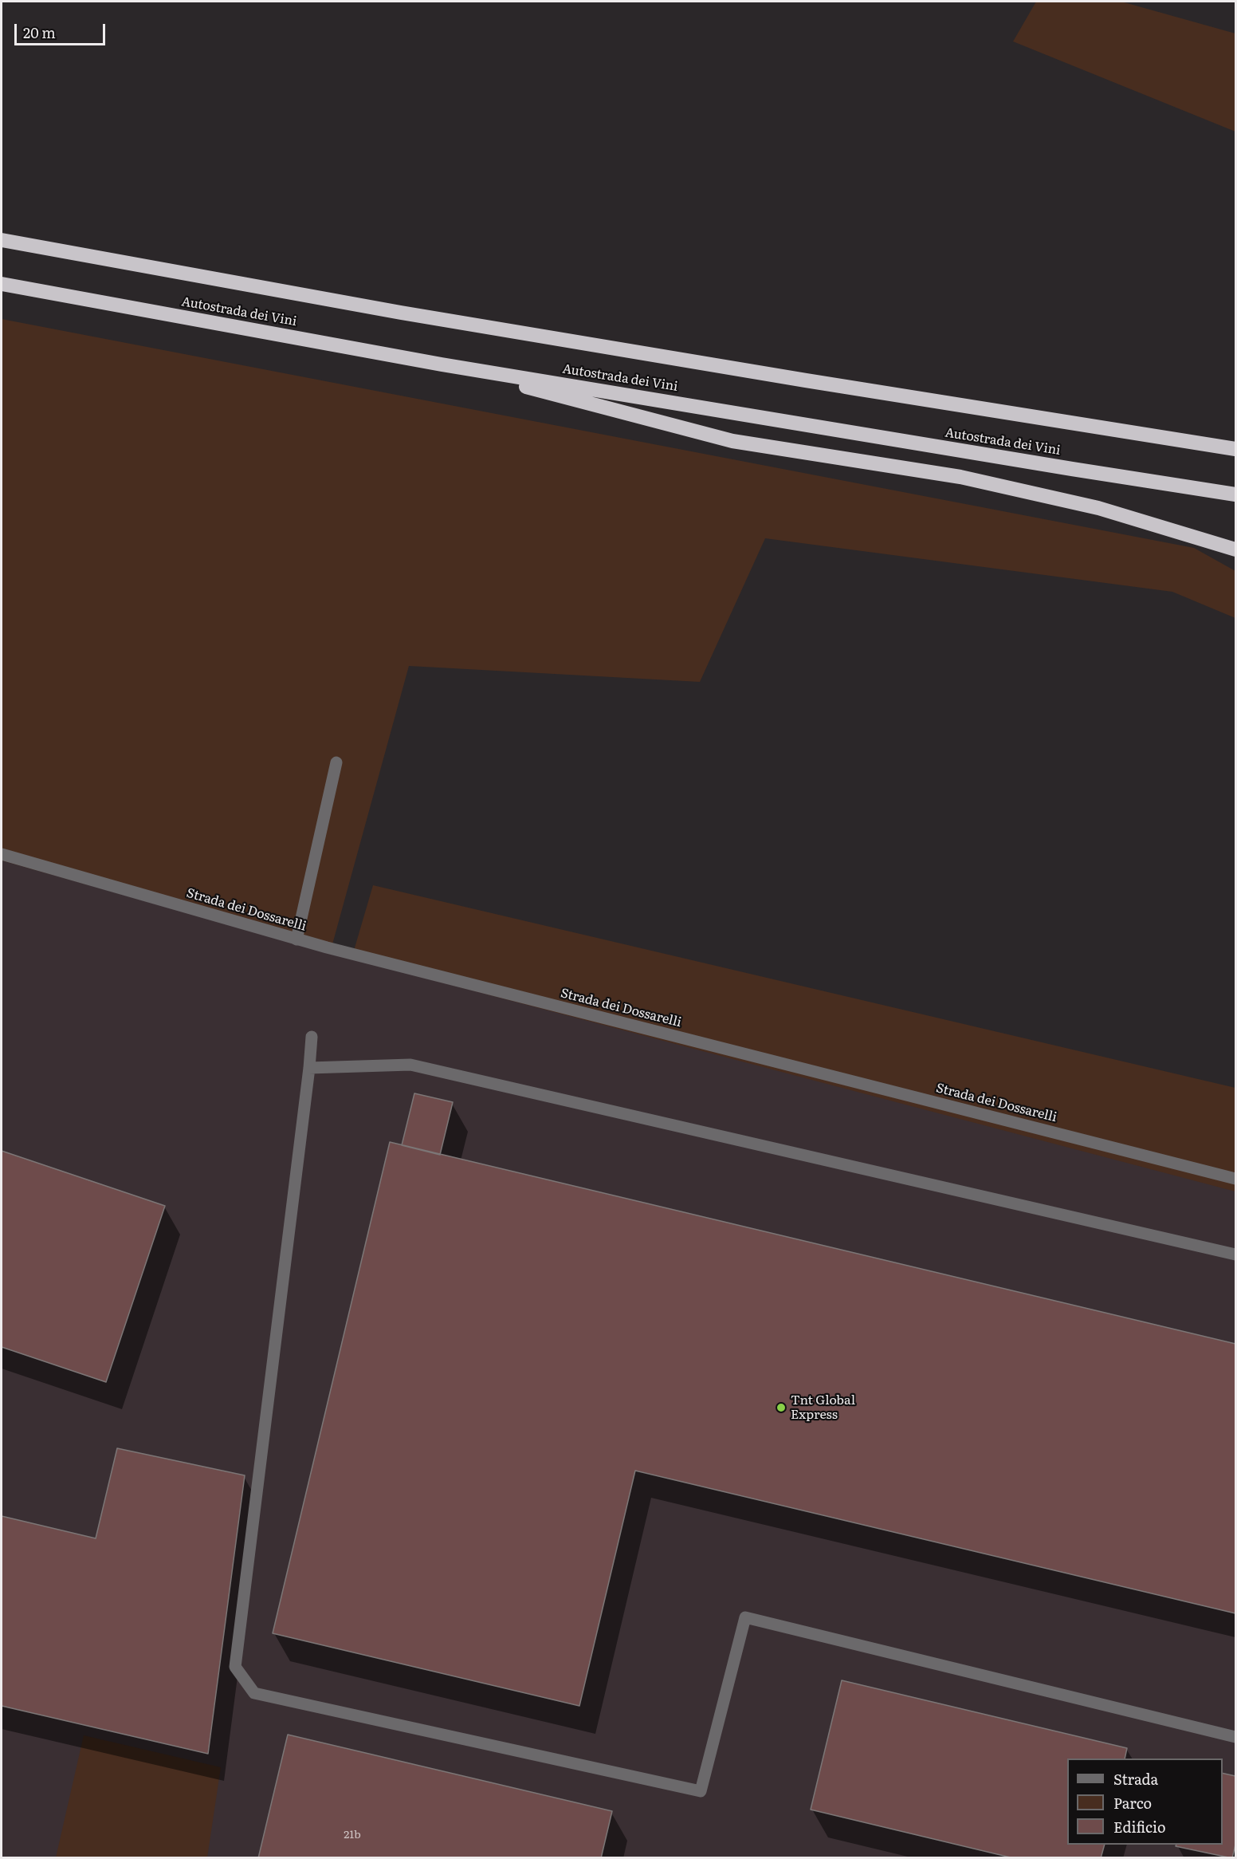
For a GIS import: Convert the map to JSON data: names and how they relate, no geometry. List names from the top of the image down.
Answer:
{
  "streets": {
    "highway": ["Autostrada dei Vini"],
    "street": ["Strada dei Dossarelli"]
  },
  "places": ["Tnt Global Express"],
  "house_numbers": ["21b"],
  "legend": ["Strada", "Parco", "Edificio"],
  "scale_bar": "20 m"
}
